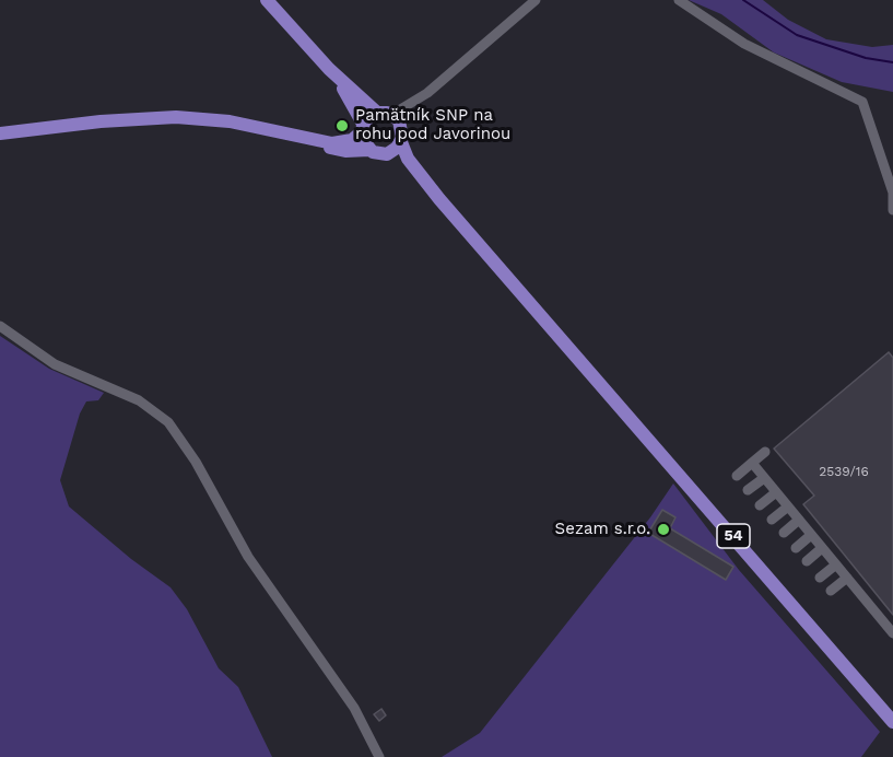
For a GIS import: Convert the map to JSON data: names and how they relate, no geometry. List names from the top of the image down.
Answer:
{
  "streets": {
    "main road": ["54"]
  },
  "places": ["Pamätník SNP na rohu pod Javorinou", "Sezam s.r.o."],
  "house_numbers": ["2539/16"]
}
